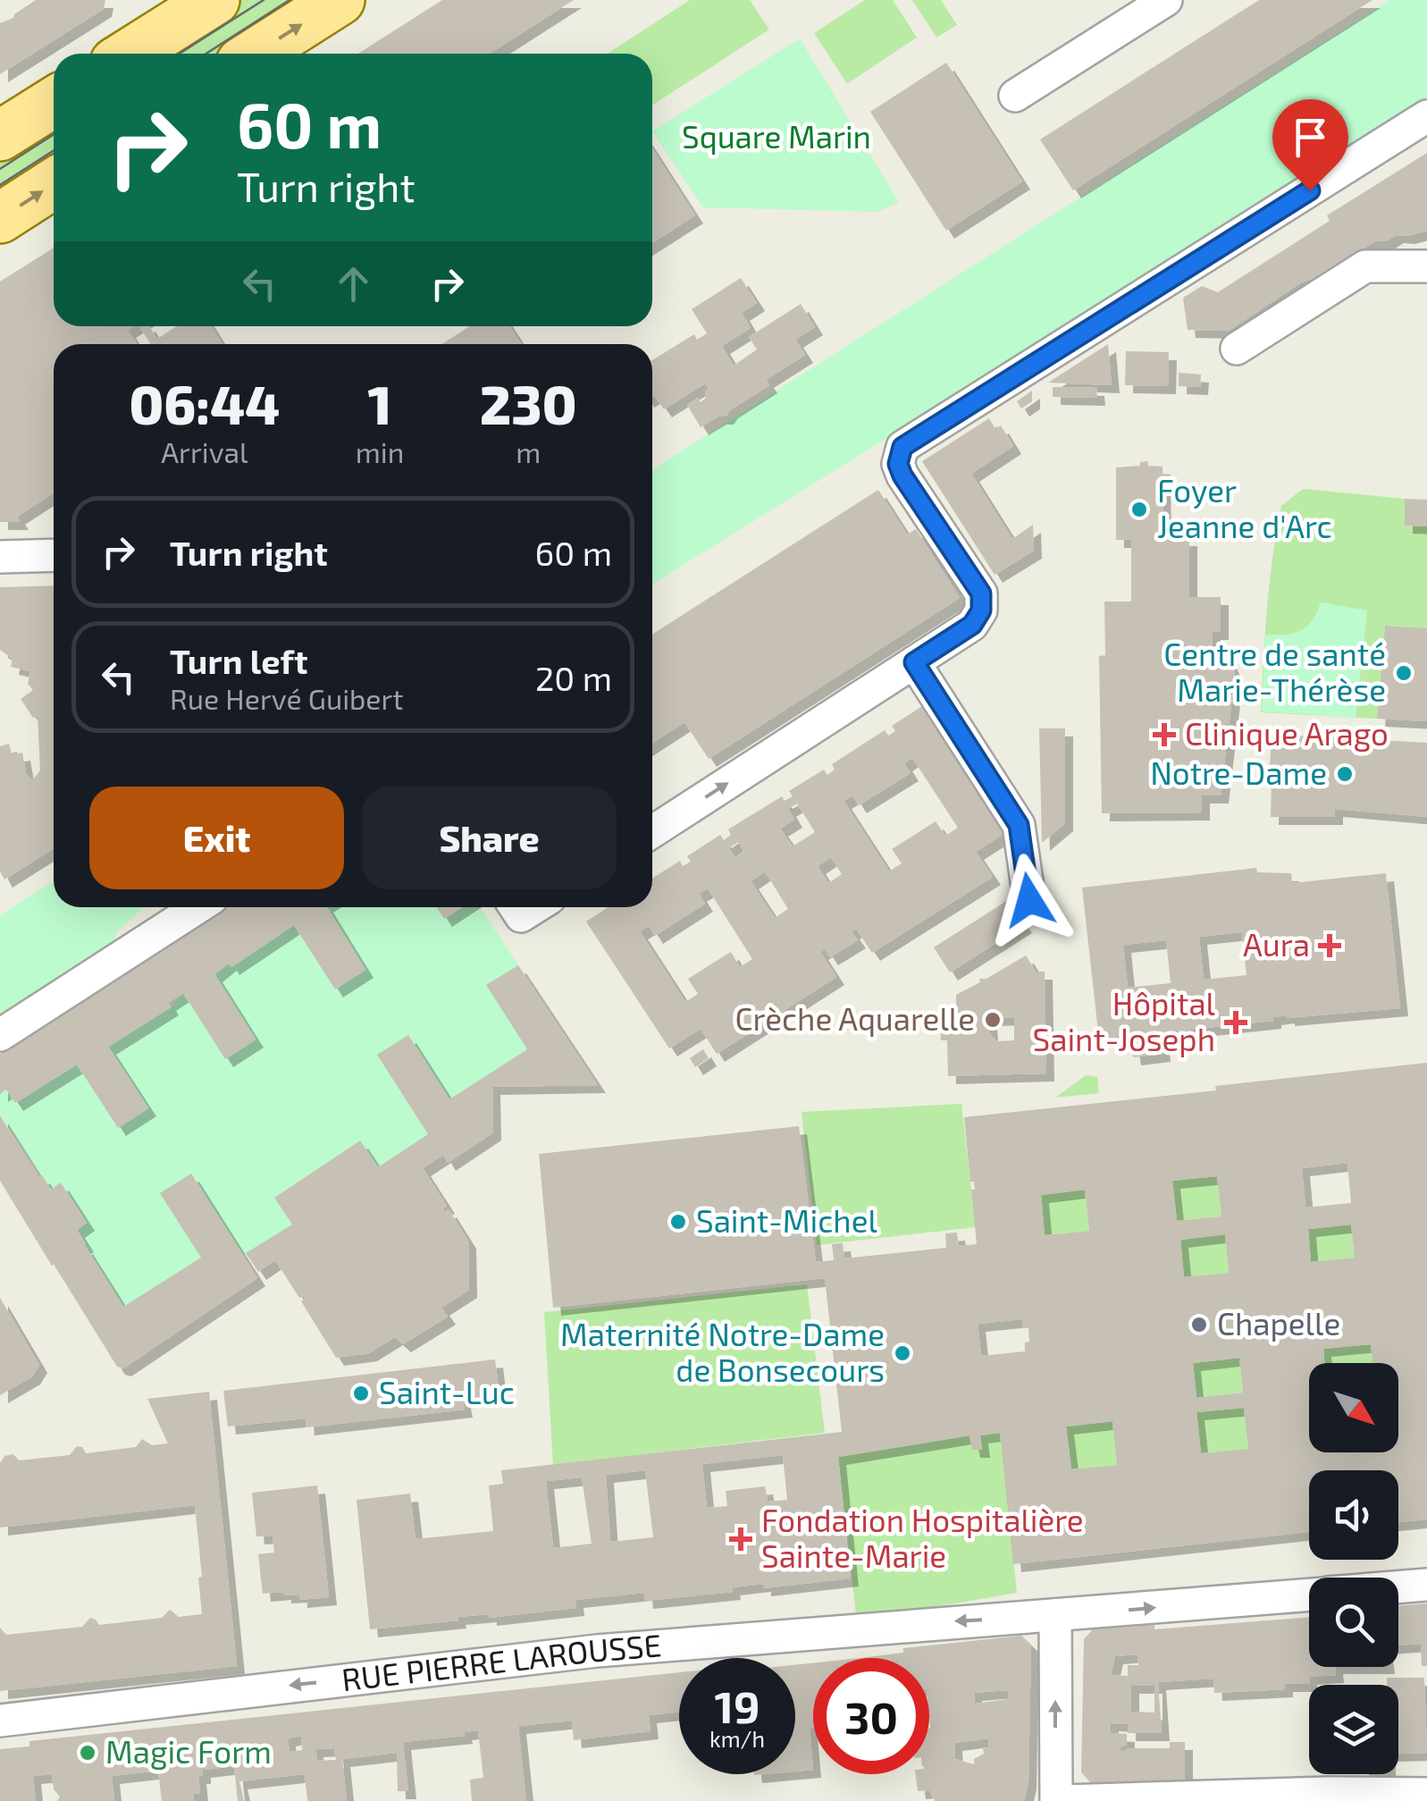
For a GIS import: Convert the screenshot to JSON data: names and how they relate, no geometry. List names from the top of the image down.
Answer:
{
  "streets": {
    "street": ["RUE PIERRE LAROUSSE"]
  },
  "parks": ["Square Marin"],
  "places": {
    "other": [
      "Foyer Jeanne d'Arc",
      "Centre de santé Marie-Thérèse",
      "Notre-Dame",
      "Crèche Aquarelle",
      "Saint-Michel",
      "Chapelle",
      "Maternité Notre-Dame de Bonsecours",
      "Saint-Luc",
      "Magic Form"
    ],
    "health": [
      "Clinique Arago",
      "Aura",
      "Hôpital Saint-Joseph",
      "Fondation Hospitalière Sainte-Marie"
    ]
  },
  "north": "bottom right",
  "page": {
    "turn": ["60 m", "Turn right"],
    "eta": [
      "06:44",
      "Arrival",
      "1",
      "min",
      "230",
      "m"
    ],
    "list": [
      {
        "name": "Turn right",
        "value": "60 m"
      },
      {
        "name": "Turn left",
        "note": "Rue Hervé Guibert",
        "value": "20 m"
      }
    ],
    "buttons": ["Exit", "Share"],
    "speed": "19 km/h",
    "limit": "30"
  }
}
